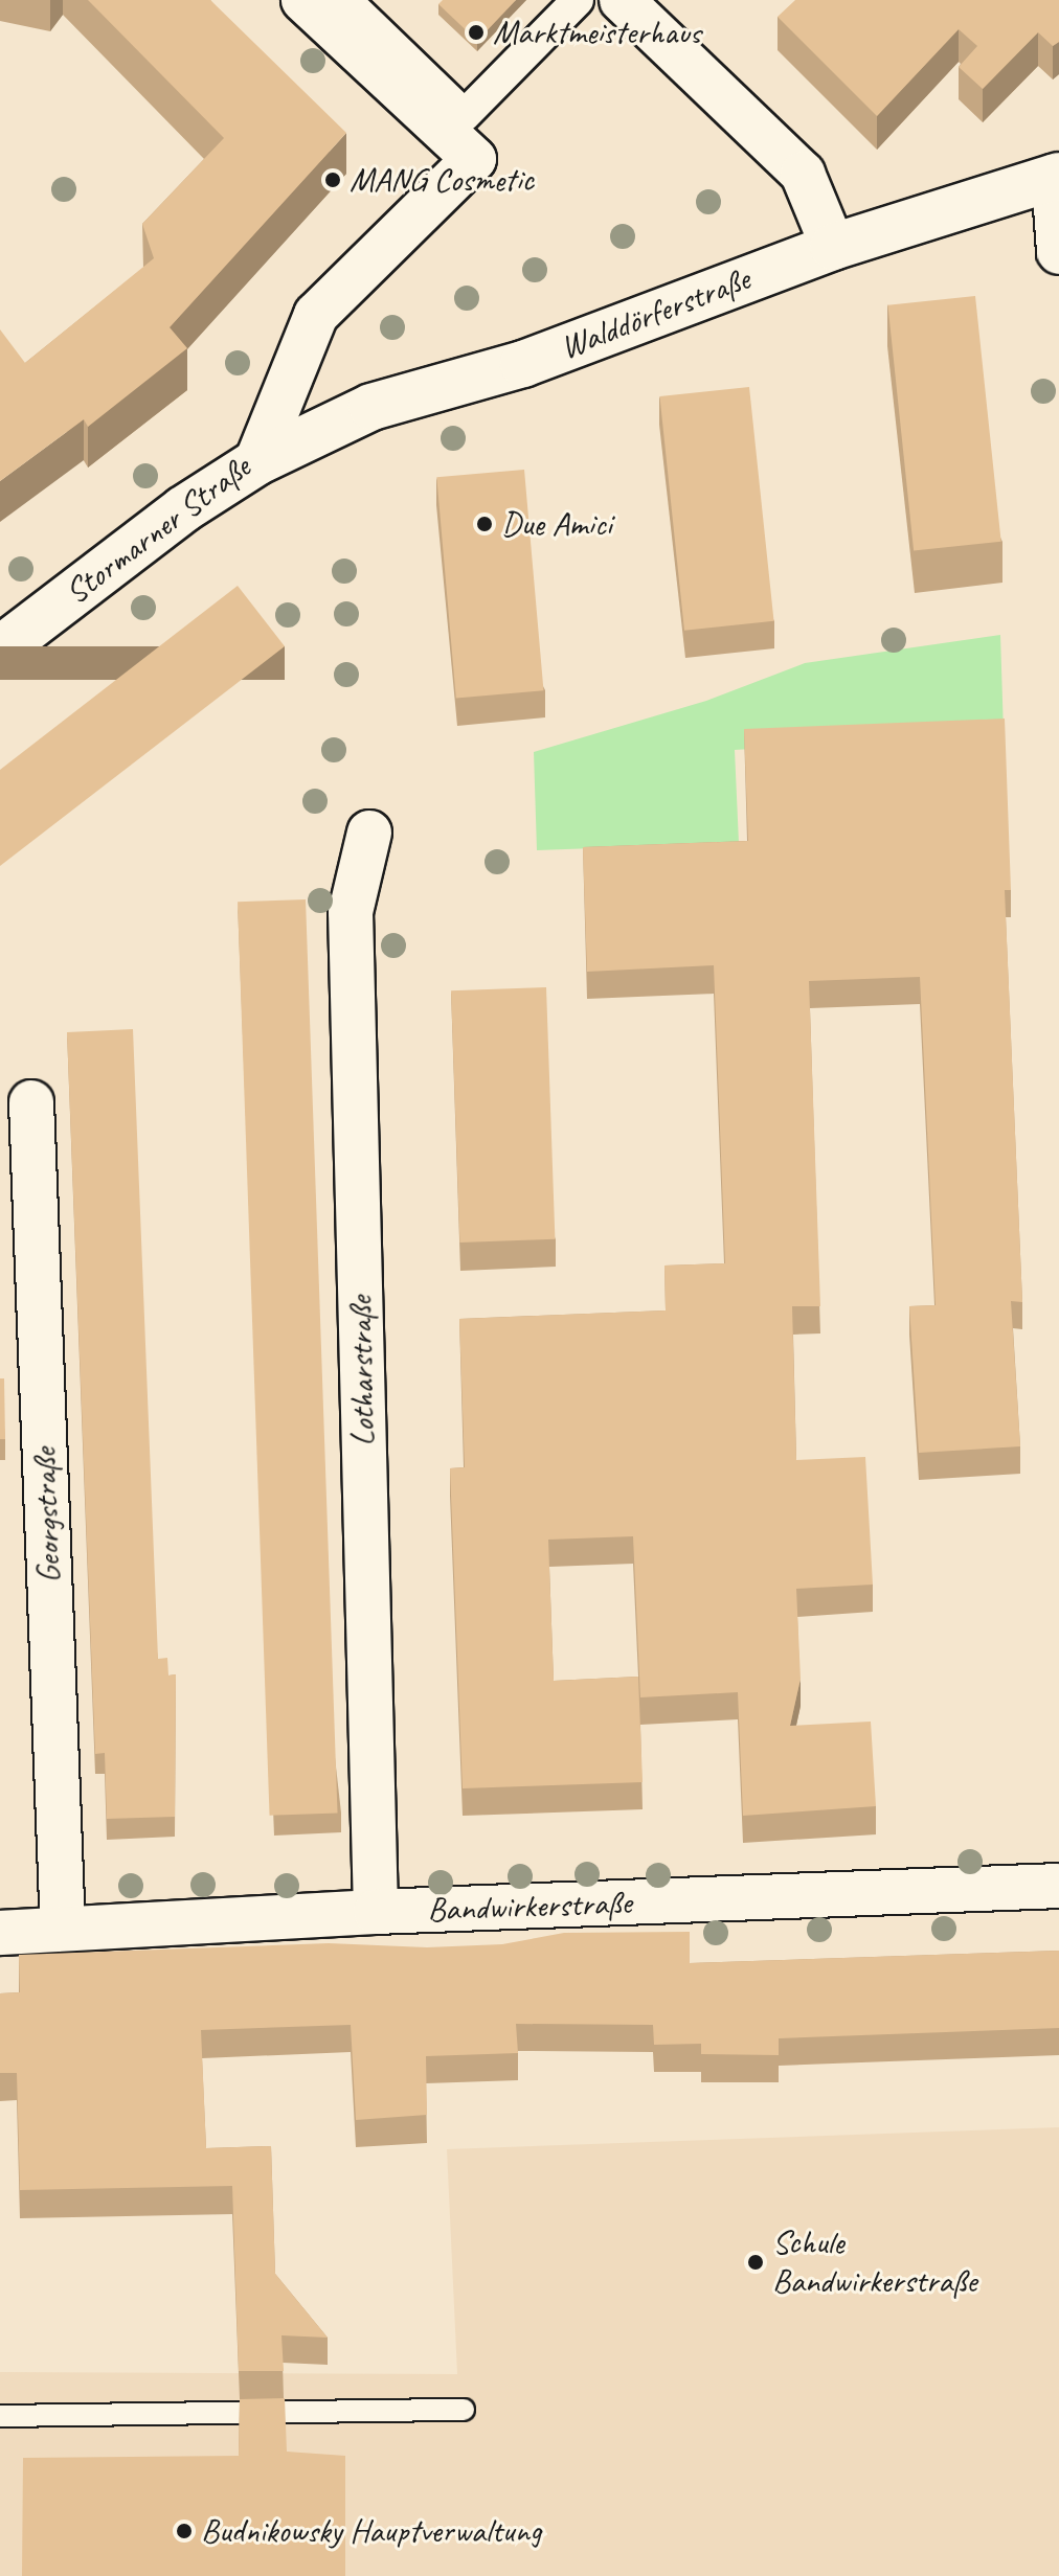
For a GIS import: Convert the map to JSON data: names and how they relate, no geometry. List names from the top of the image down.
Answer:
{
  "streets": {
    "street": [
      "Walddörferstraße",
      "Stormarner Straße",
      "Lotharstraße",
      "Georgstraße",
      "Bandwirkerstraße"
    ]
  },
  "crossings": [
    ["Walddörferstraße", "Stormarner Straße"],
    ["Lotharstraße", "Bandwirkerstraße"],
    ["Georgstraße", "Bandwirkerstraße"]
  ],
  "places": [
    "Marktmeisterhaus",
    "MANG Cosmetic",
    "Due Amici",
    "Schule Bandwirkerstraße",
    "Budnikowsky Hauptverwaltung"
  ]
}
